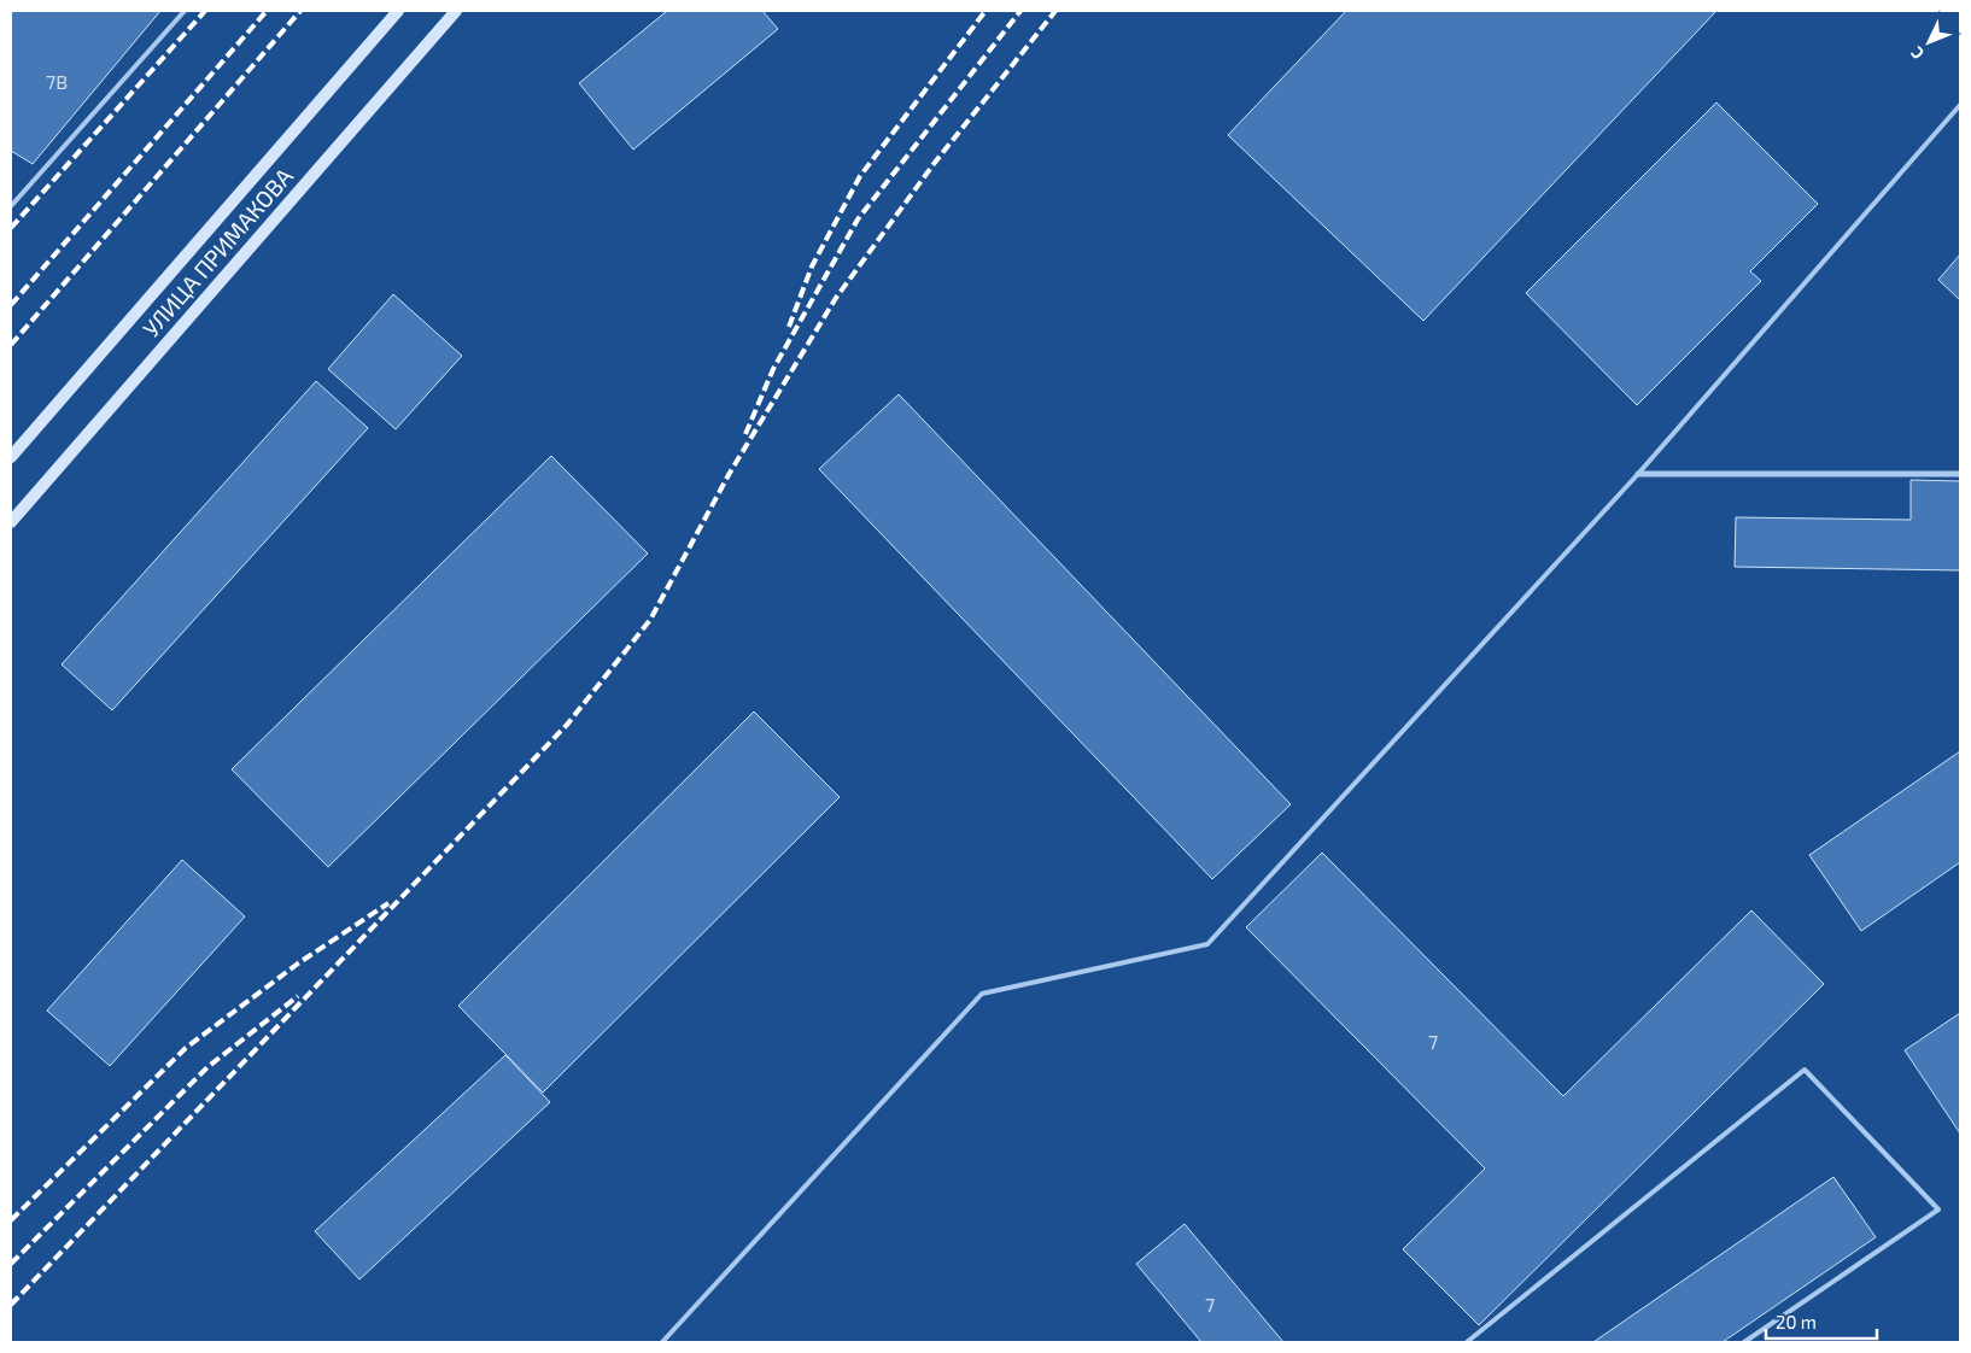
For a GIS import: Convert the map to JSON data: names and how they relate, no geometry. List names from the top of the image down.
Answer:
{
  "streets": {
    "main road": ["УЛИЦА ПРИМАКОВА"]
  },
  "house_numbers": ["7В", "7", "7"],
  "scale_bar": "20 m",
  "north": "bottom left"
}
